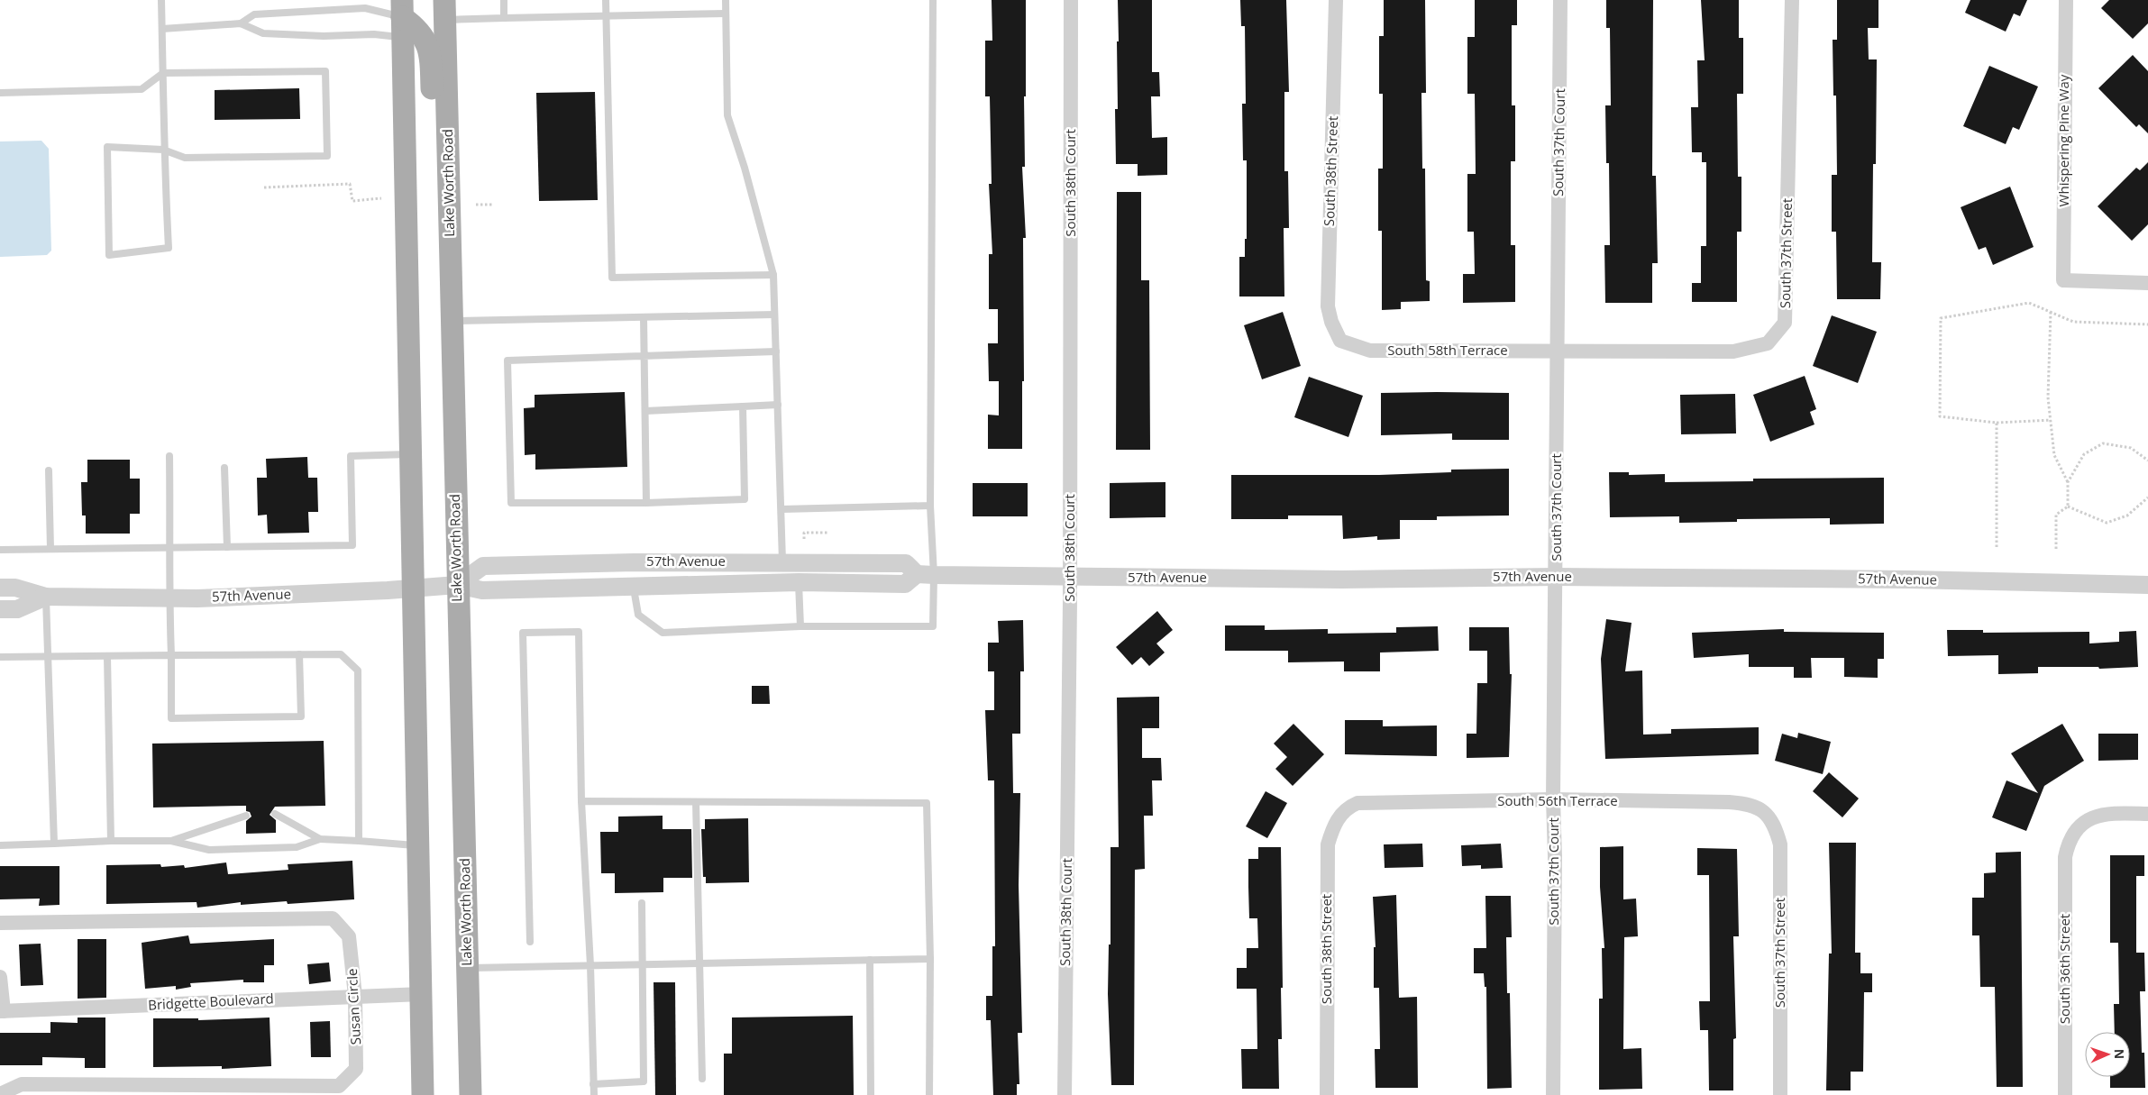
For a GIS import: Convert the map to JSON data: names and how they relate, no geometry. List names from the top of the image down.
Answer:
{
  "streets": {
    "main road": ["Lake Worth Road"],
    "street": [
      "Whispering Pine Way",
      "South 37th Court",
      "South 38th Street",
      "South 38th Court",
      "South 37th Street",
      "South 58th Terrace",
      "57th Avenue",
      "South 56th Terrace",
      "South 36th Street",
      "Bridgette Boulevard",
      "Susan Circle"
    ]
  },
  "crossings": [
    ["South 37th Court", "South 37th Street"],
    ["South 37th Court", "South 58th Terrace"],
    ["South 37th Court", "57th Avenue"],
    ["South 37th Court", "South 56th Terrace"],
    ["South 38th Street", "South 58th Terrace"],
    ["South 38th Street", "South 56th Terrace"],
    ["Lake Worth Road", "57th Avenue"],
    ["South 38th Court", "57th Avenue"],
    ["South 37th Street", "South 58th Terrace"],
    ["South 37th Street", "South 56th Terrace"],
    ["Bridgette Boulevard", "Susan Circle"]
  ],
  "north": "right"
}
